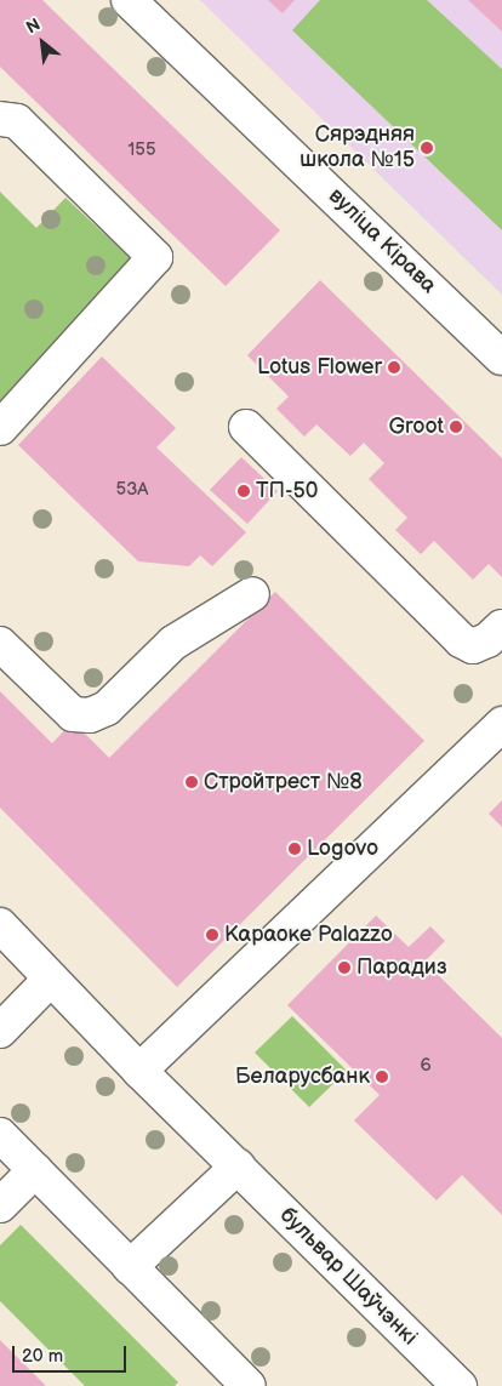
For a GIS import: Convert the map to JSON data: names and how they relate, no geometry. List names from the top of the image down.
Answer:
{
  "streets": {
    "main road": ["вуліца Кірава", "бульвар Шаўчэнкі"]
  },
  "places": [
    "Сярэдняя школа №15",
    "Lotus Flower",
    "Groot",
    "ТП-50",
    "Стройтрест №8",
    "Logovo",
    "Караоке Palazzo",
    "Парадиз",
    "Беларусбанк"
  ],
  "house_numbers": ["155", "53А", "6"],
  "scale_bar": "20 m",
  "north": "top left"
}
